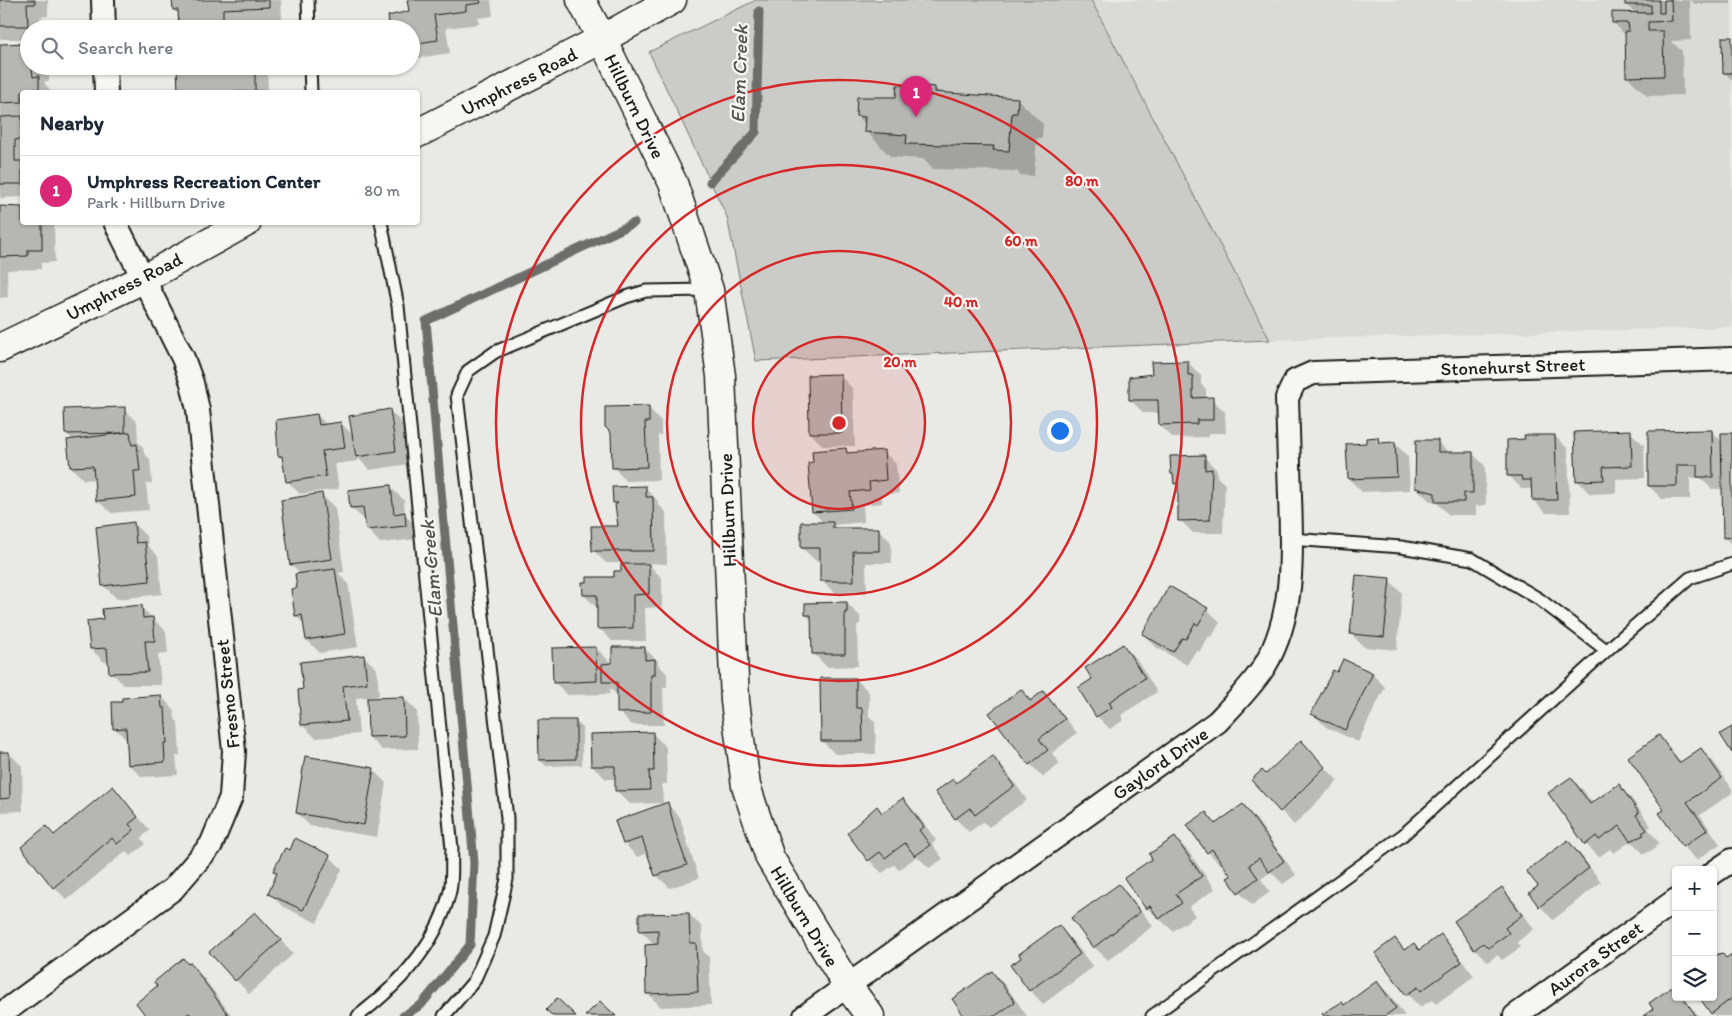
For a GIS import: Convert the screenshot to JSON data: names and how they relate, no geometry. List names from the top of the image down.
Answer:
{
  "streets": {
    "street": [
      "Umphress Road",
      "Hillburn Drive",
      "Stonehurst Street",
      "Fresno Street",
      "Gaylord Drive",
      "Aurora Street"
    ]
  },
  "crossings": [
    ["Umphress Road", "Hillburn Drive"],
    ["Umphress Road", "Fresno Street"],
    ["Hillburn Drive", "Gaylord Drive"],
    ["Stonehurst Street", "Gaylord Drive"]
  ],
  "water": ["Elam Creek"],
  "page": {
    "search": "Search here",
    "pins": "1",
    "heading": "Nearby",
    "list": [
      {
        "mark": "1",
        "name": "Umphress Recreation Center",
        "note": "Park · Hillburn Drive",
        "value": "80 m"
      }
    ],
    "map_buttons": ["+", "−"]
  },
  "rings": [
    "80 m",
    "60 m",
    "40 m",
    "20 m"
  ]
}
